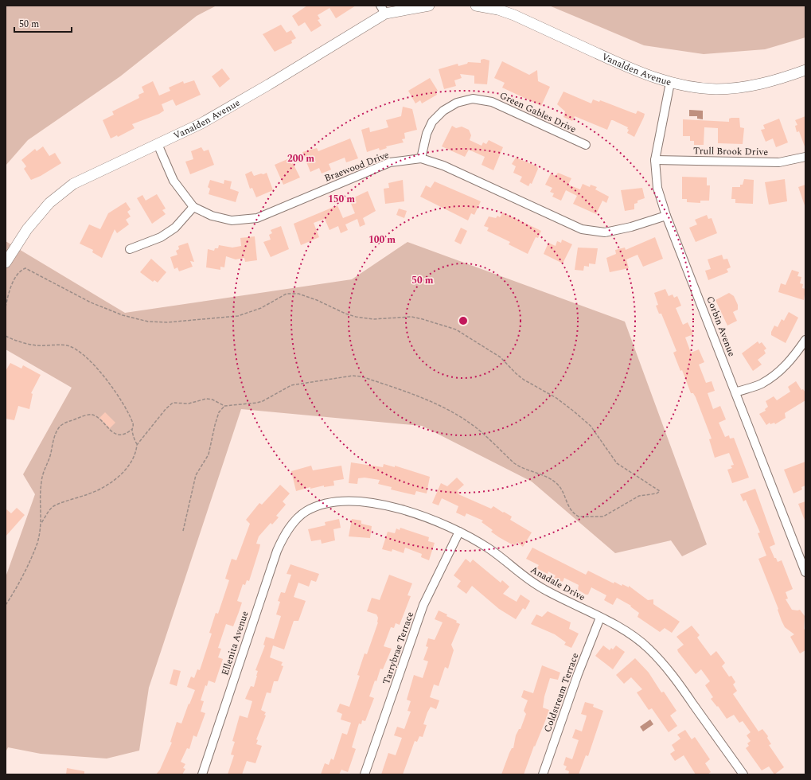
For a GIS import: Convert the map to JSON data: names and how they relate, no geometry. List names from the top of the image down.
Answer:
{
  "streets": {
    "main road": ["Vanalden Avenue"],
    "street": [
      "Green Gables Drive",
      "Trull Brook Drive",
      "Braewood Drive",
      "Corbin Avenue",
      "Anadale Drive",
      "Ellenita Avenue",
      "Tarrybrae Terrace",
      "Coldstream Terrace"
    ]
  },
  "crossings": [
    ["Vanalden Avenue", "Braewood Drive"],
    ["Vanalden Avenue", "Corbin Avenue"],
    ["Green Gables Drive", "Braewood Drive"],
    ["Trull Brook Drive", "Corbin Avenue"],
    ["Braewood Drive", "Corbin Avenue"],
    ["Anadale Drive", "Ellenita Avenue"],
    ["Anadale Drive", "Tarrybrae Terrace"],
    ["Anadale Drive", "Coldstream Terrace"]
  ],
  "scale_bar": "50 m",
  "rings": [
    "200 m",
    "150 m",
    "100 m",
    "50 m"
  ]
}
